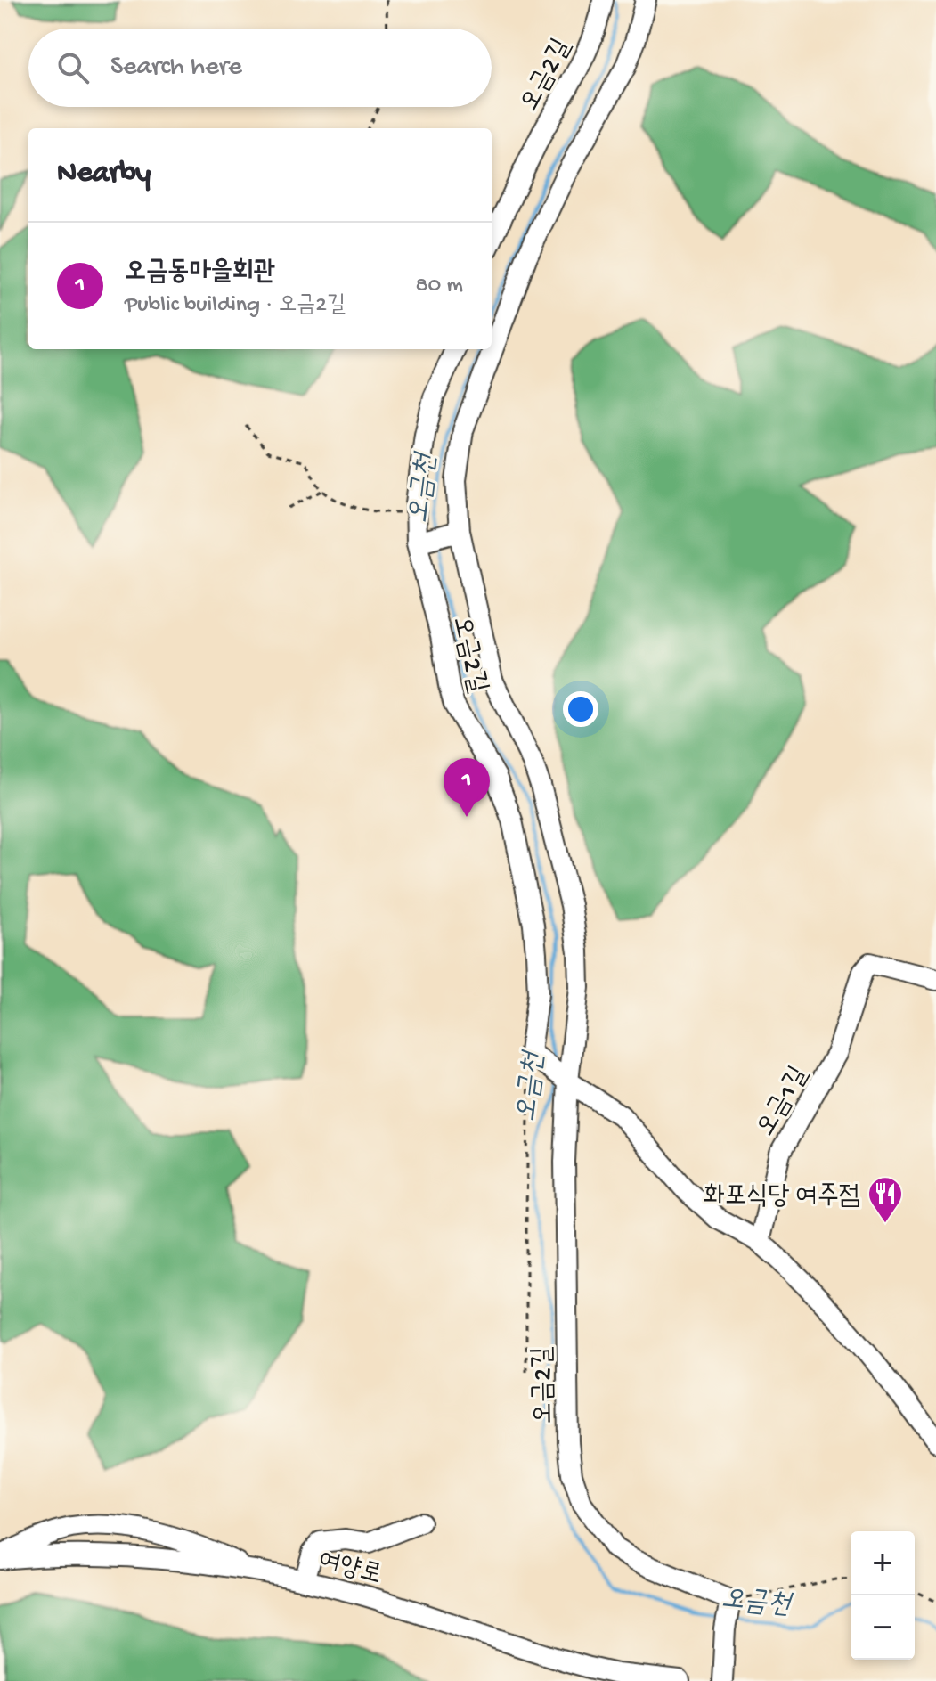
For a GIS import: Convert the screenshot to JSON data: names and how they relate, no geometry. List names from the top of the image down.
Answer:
{
  "streets": {
    "street": ["오금2길", "오금1길", "여양로"]
  },
  "water": ["오금천"],
  "places": {
    "restaurant": ["화포식당 여주점"]
  },
  "page": {
    "search": "Search here",
    "heading": "Nearby",
    "list": [
      {
        "mark": "1",
        "name": "오금동마을회관",
        "note": "Public building · 오금2길",
        "value": "80 m"
      }
    ],
    "pins": "1",
    "map_buttons": ["+", "−"]
  }
}
